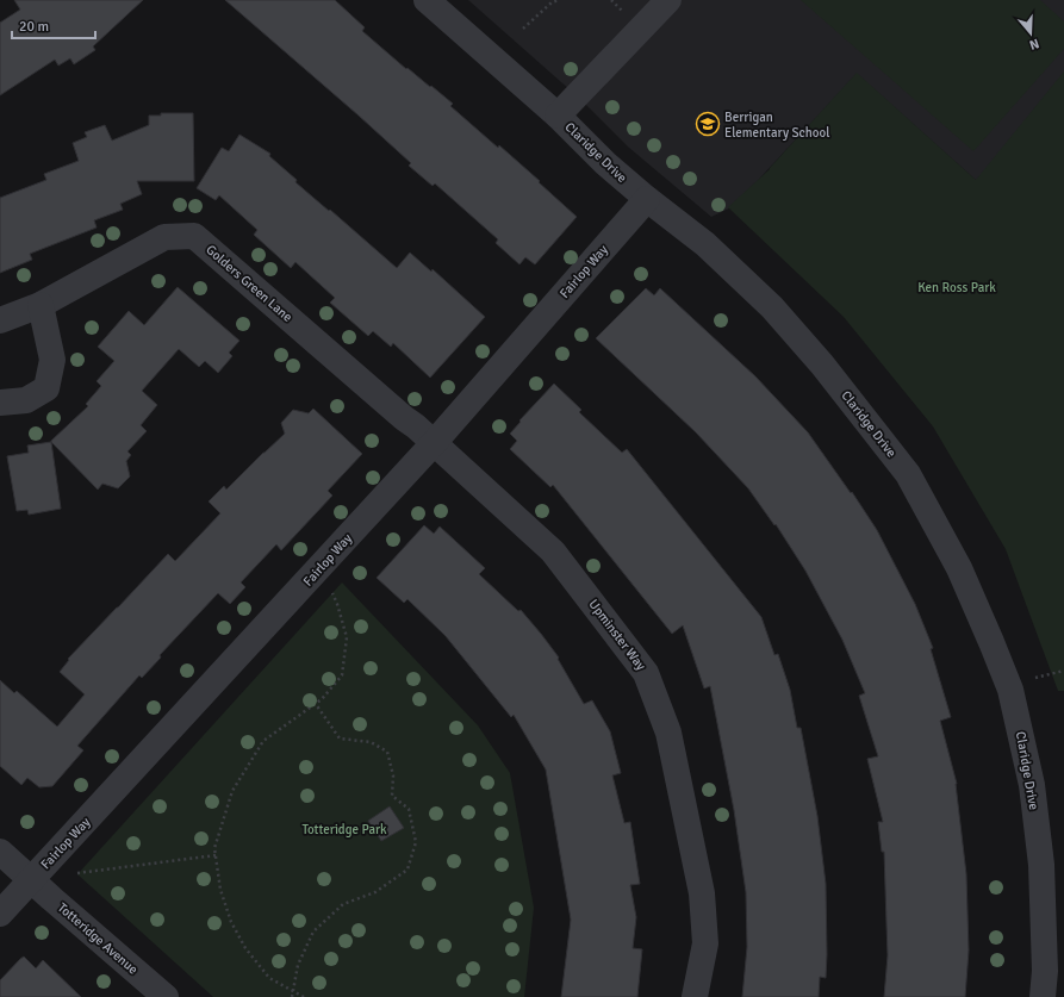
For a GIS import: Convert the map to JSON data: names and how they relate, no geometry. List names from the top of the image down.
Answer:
{
  "streets": {
    "street": [
      "Claridge Drive",
      "Fairlop Way",
      "Golders Green Lane",
      "Upminster Way",
      "Totteridge Avenue"
    ]
  },
  "crossings": [
    ["Claridge Drive", "Fairlop Way"],
    ["Fairlop Way", "Golders Green Lane"],
    ["Fairlop Way", "Upminster Way"],
    ["Fairlop Way", "Totteridge Avenue"],
    ["Golders Green Lane", "Upminster Way"]
  ],
  "parks": ["Ken Ross Park", "Totteridge Park"],
  "places": {
    "school or university": ["Berrigan Elementary School"]
  },
  "scale_bar": "20 m",
  "north": "bottom"
}
